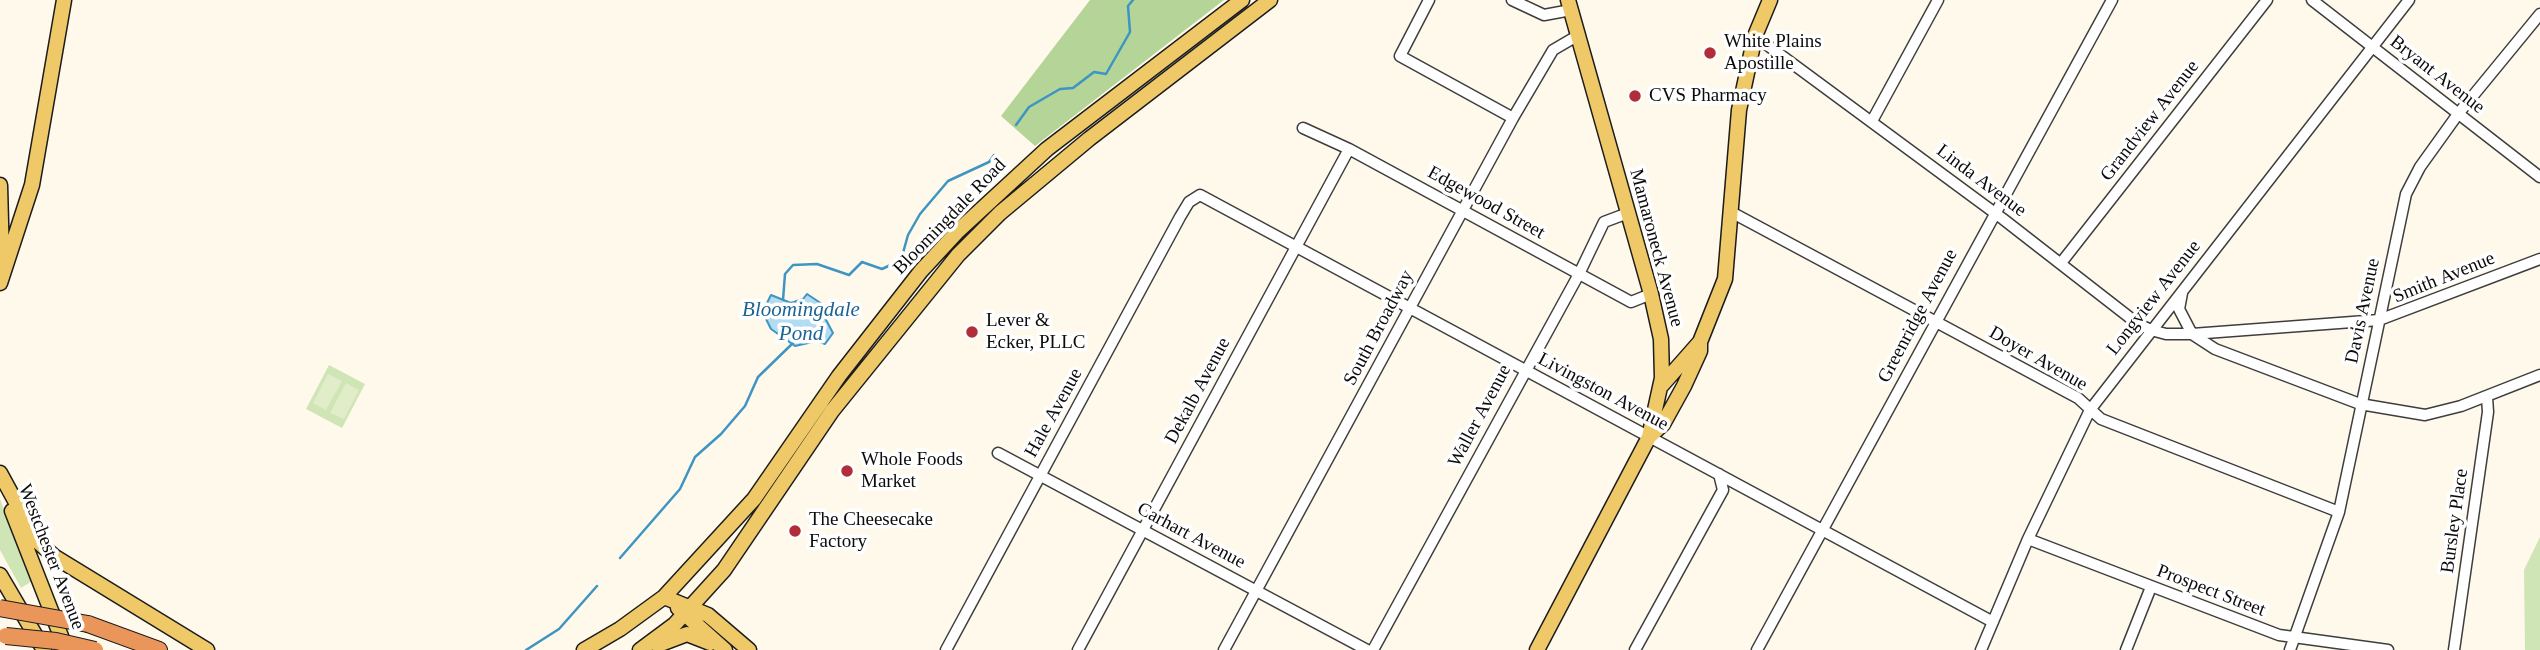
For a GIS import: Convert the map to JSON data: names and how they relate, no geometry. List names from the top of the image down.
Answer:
{
  "streets": {
    "main road": ["Bloomingdale Road", "Mamaroneck Avenue", "Westchester Avenue"],
    "street": [
      "Bryant Avenue",
      "Grandview Avenue",
      "Linda Avenue",
      "Edgewood Street",
      "Smith Avenue",
      "Longview Avenue",
      "Davis Avenue",
      "Greenridge Avenue",
      "South Broadway",
      "Doyer Avenue",
      "Dekalb Avenue",
      "Livingston Avenue",
      "Hale Avenue",
      "Waller Avenue",
      "Bursley Place",
      "Carhart Avenue",
      "Prospect Street"
    ]
  },
  "crossings": [
    ["Bryant Avenue", "Longview Avenue"],
    ["Bryant Avenue", "Davis Avenue"],
    ["Grandview Avenue", "Linda Avenue"],
    ["Linda Avenue", "Smith Avenue"],
    ["Linda Avenue", "Longview Avenue"],
    ["Linda Avenue", "Davis Avenue"],
    ["Linda Avenue", "Greenridge Avenue"],
    ["Linda Avenue", "Bursley Place"],
    ["Edgewood Street", "Mamaroneck Avenue"],
    ["Edgewood Street", "South Broadway"],
    ["Edgewood Street", "Dekalb Avenue"],
    ["Edgewood Street", "Waller Avenue"],
    ["Mamaroneck Avenue", "South Broadway"],
    ["Mamaroneck Avenue", "Livingston Avenue"],
    ["Mamaroneck Avenue", "Waller Avenue"],
    ["Smith Avenue", "Davis Avenue"],
    ["Longview Avenue", "Doyer Avenue"],
    ["Longview Avenue", "Livingston Avenue"],
    ["Longview Avenue", "Prospect Street"],
    ["Davis Avenue", "Doyer Avenue"],
    ["Davis Avenue", "Prospect Street"],
    ["Greenridge Avenue", "Doyer Avenue"],
    ["Greenridge Avenue", "Livingston Avenue"],
    ["South Broadway", "Livingston Avenue"],
    ["South Broadway", "Carhart Avenue"],
    ["Dekalb Avenue", "Livingston Avenue"],
    ["Dekalb Avenue", "Carhart Avenue"],
    ["Livingston Avenue", "Hale Avenue"],
    ["Livingston Avenue", "Waller Avenue"],
    ["Hale Avenue", "Carhart Avenue"]
  ],
  "water": ["Bloomingdale Pond"],
  "places": [
    "White Plains Apostille",
    "CVS Pharmacy",
    "Lever & Ecker, PLLC",
    "Whole Foods Market",
    "The Cheesecake Factory"
  ]
}
